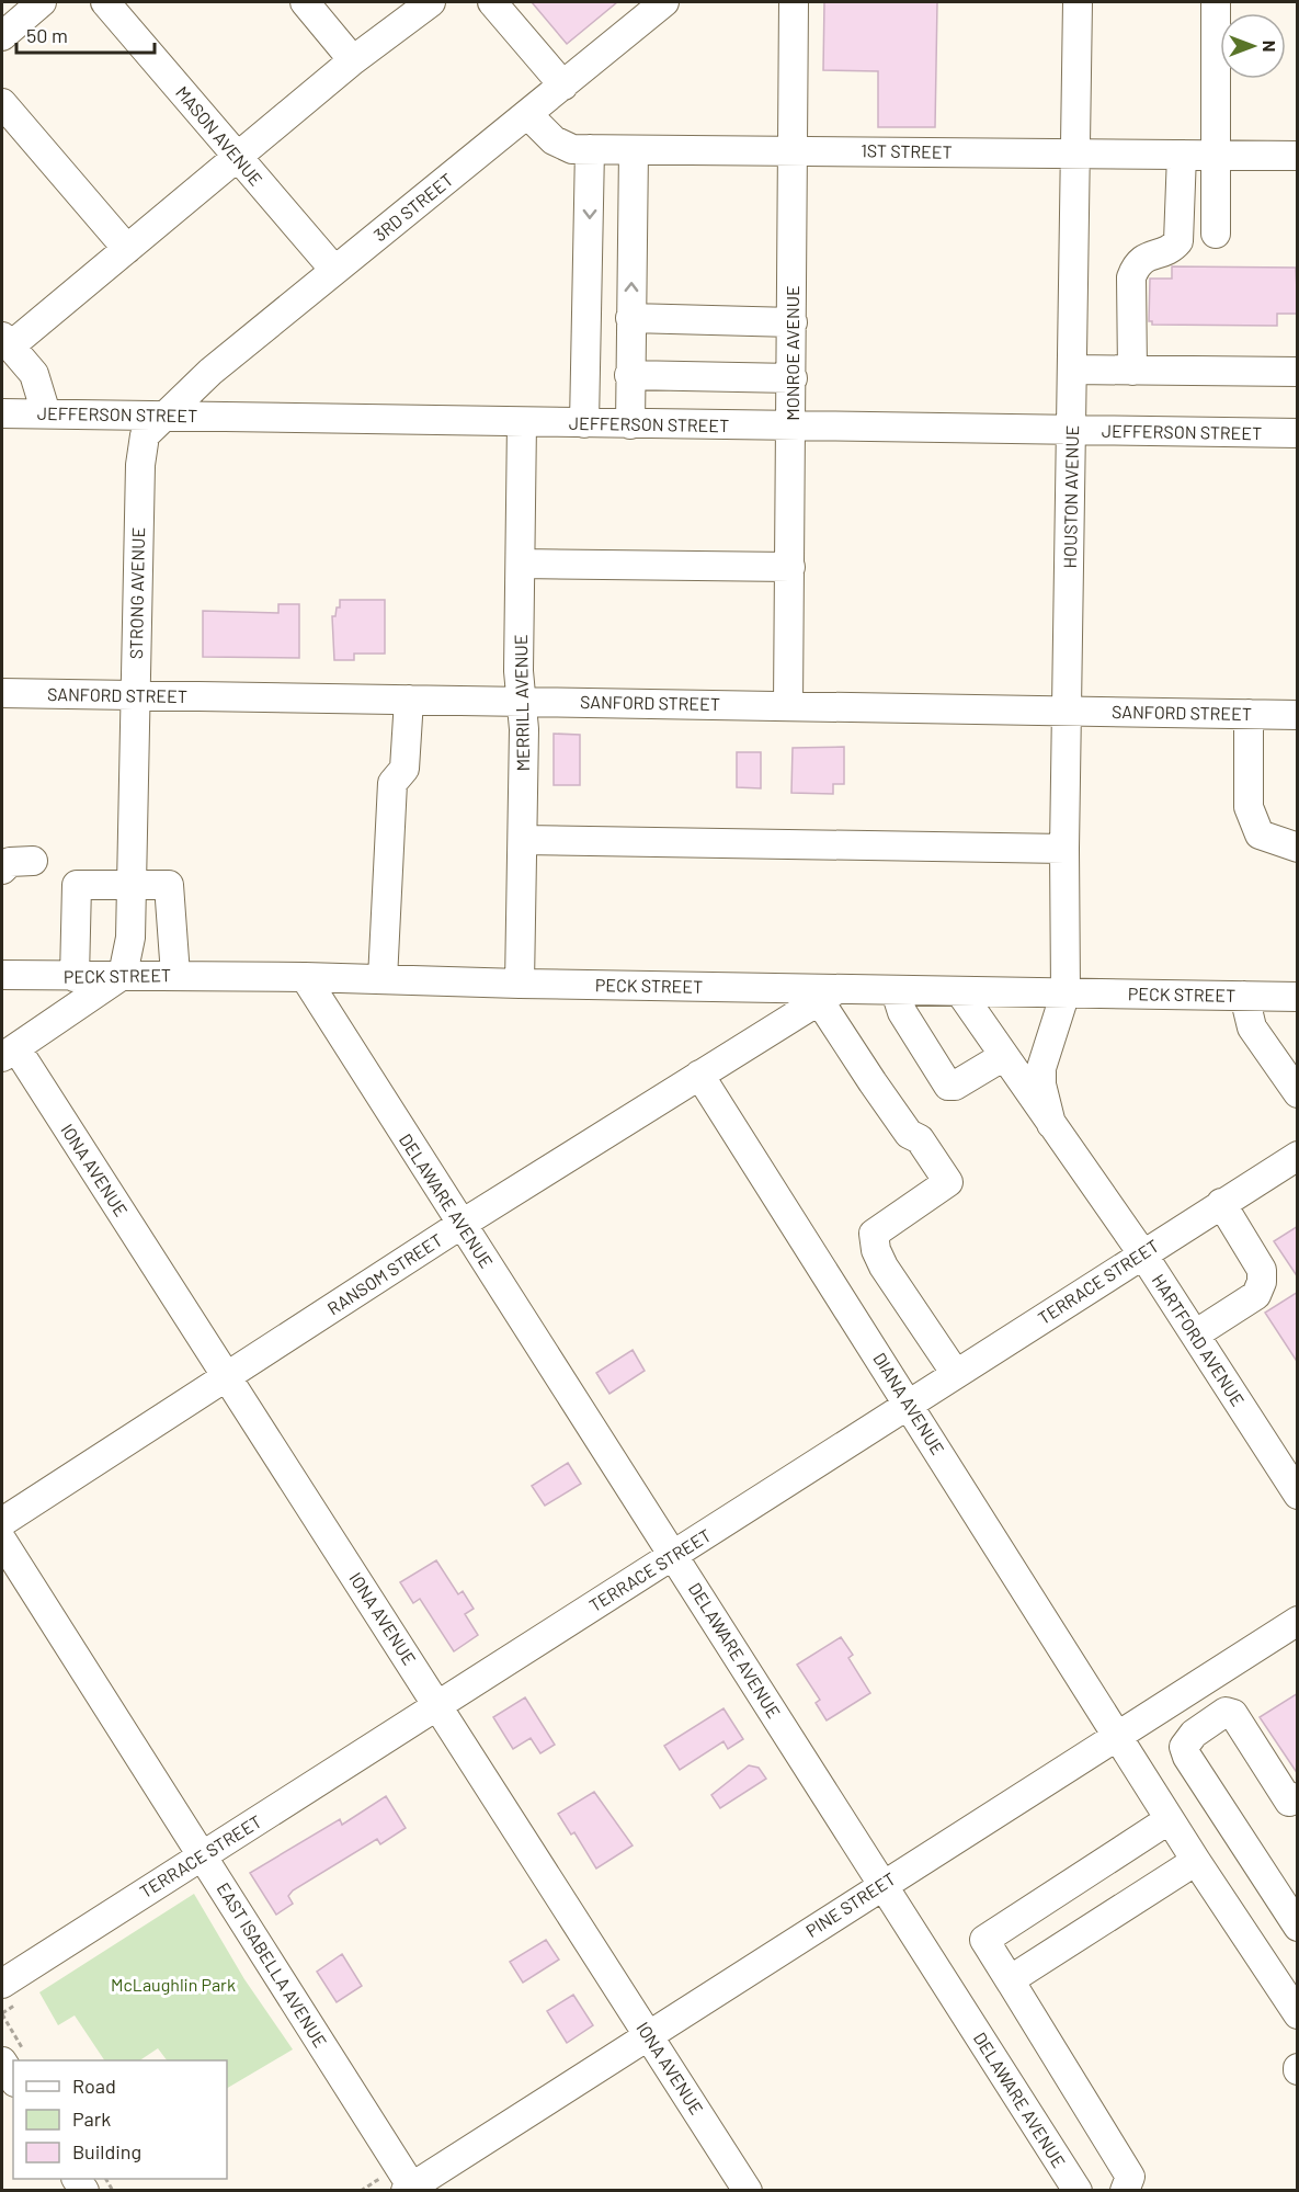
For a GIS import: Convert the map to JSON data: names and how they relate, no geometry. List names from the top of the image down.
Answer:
{
  "streets": {
    "street": [
      "MASON AVENUE",
      "1ST STREET",
      "3RD STREET",
      "MONROE AVENUE",
      "JEFFERSON STREET",
      "HOUSTON AVENUE",
      "STRONG AVENUE",
      "SANFORD STREET",
      "MERRILL AVENUE",
      "PECK STREET",
      "IONA AVENUE",
      "DELAWARE AVENUE",
      "RANSOM STREET",
      "TERRACE STREET",
      "HARTFORD AVENUE",
      "DIANA AVENUE",
      "PINE STREET",
      "EAST ISABELLA AVENUE"
    ]
  },
  "crossings": [
    ["MASON AVENUE", "3RD STREET"],
    ["1ST STREET", "3RD STREET"],
    ["1ST STREET", "MONROE AVENUE"],
    ["1ST STREET", "HOUSTON AVENUE"],
    ["3RD STREET", "JEFFERSON STREET"],
    ["3RD STREET", "STRONG AVENUE"],
    ["MONROE AVENUE", "JEFFERSON STREET"],
    ["MONROE AVENUE", "SANFORD STREET"],
    ["JEFFERSON STREET", "HOUSTON AVENUE"],
    ["JEFFERSON STREET", "STRONG AVENUE"],
    ["JEFFERSON STREET", "MERRILL AVENUE"],
    ["HOUSTON AVENUE", "SANFORD STREET"],
    ["HOUSTON AVENUE", "PECK STREET"],
    ["HOUSTON AVENUE", "HARTFORD AVENUE"],
    ["STRONG AVENUE", "SANFORD STREET"],
    ["STRONG AVENUE", "PECK STREET"],
    ["SANFORD STREET", "MERRILL AVENUE"],
    ["MERRILL AVENUE", "PECK STREET"],
    ["PECK STREET", "DELAWARE AVENUE"],
    ["PECK STREET", "RANSOM STREET"],
    ["PECK STREET", "HARTFORD AVENUE"],
    ["IONA AVENUE", "RANSOM STREET"],
    ["IONA AVENUE", "TERRACE STREET"],
    ["IONA AVENUE", "PINE STREET"],
    ["DELAWARE AVENUE", "RANSOM STREET"],
    ["DELAWARE AVENUE", "TERRACE STREET"],
    ["DELAWARE AVENUE", "PINE STREET"],
    ["RANSOM STREET", "DIANA AVENUE"],
    ["TERRACE STREET", "HARTFORD AVENUE"],
    ["TERRACE STREET", "DIANA AVENUE"],
    ["TERRACE STREET", "EAST ISABELLA AVENUE"],
    ["DIANA AVENUE", "PINE STREET"],
    ["PINE STREET", "EAST ISABELLA AVENUE"]
  ],
  "parks": ["McLaughlin Park"],
  "legend": ["Road", "Park", "Building"],
  "scale_bar": "50 m",
  "north": "right"
}
